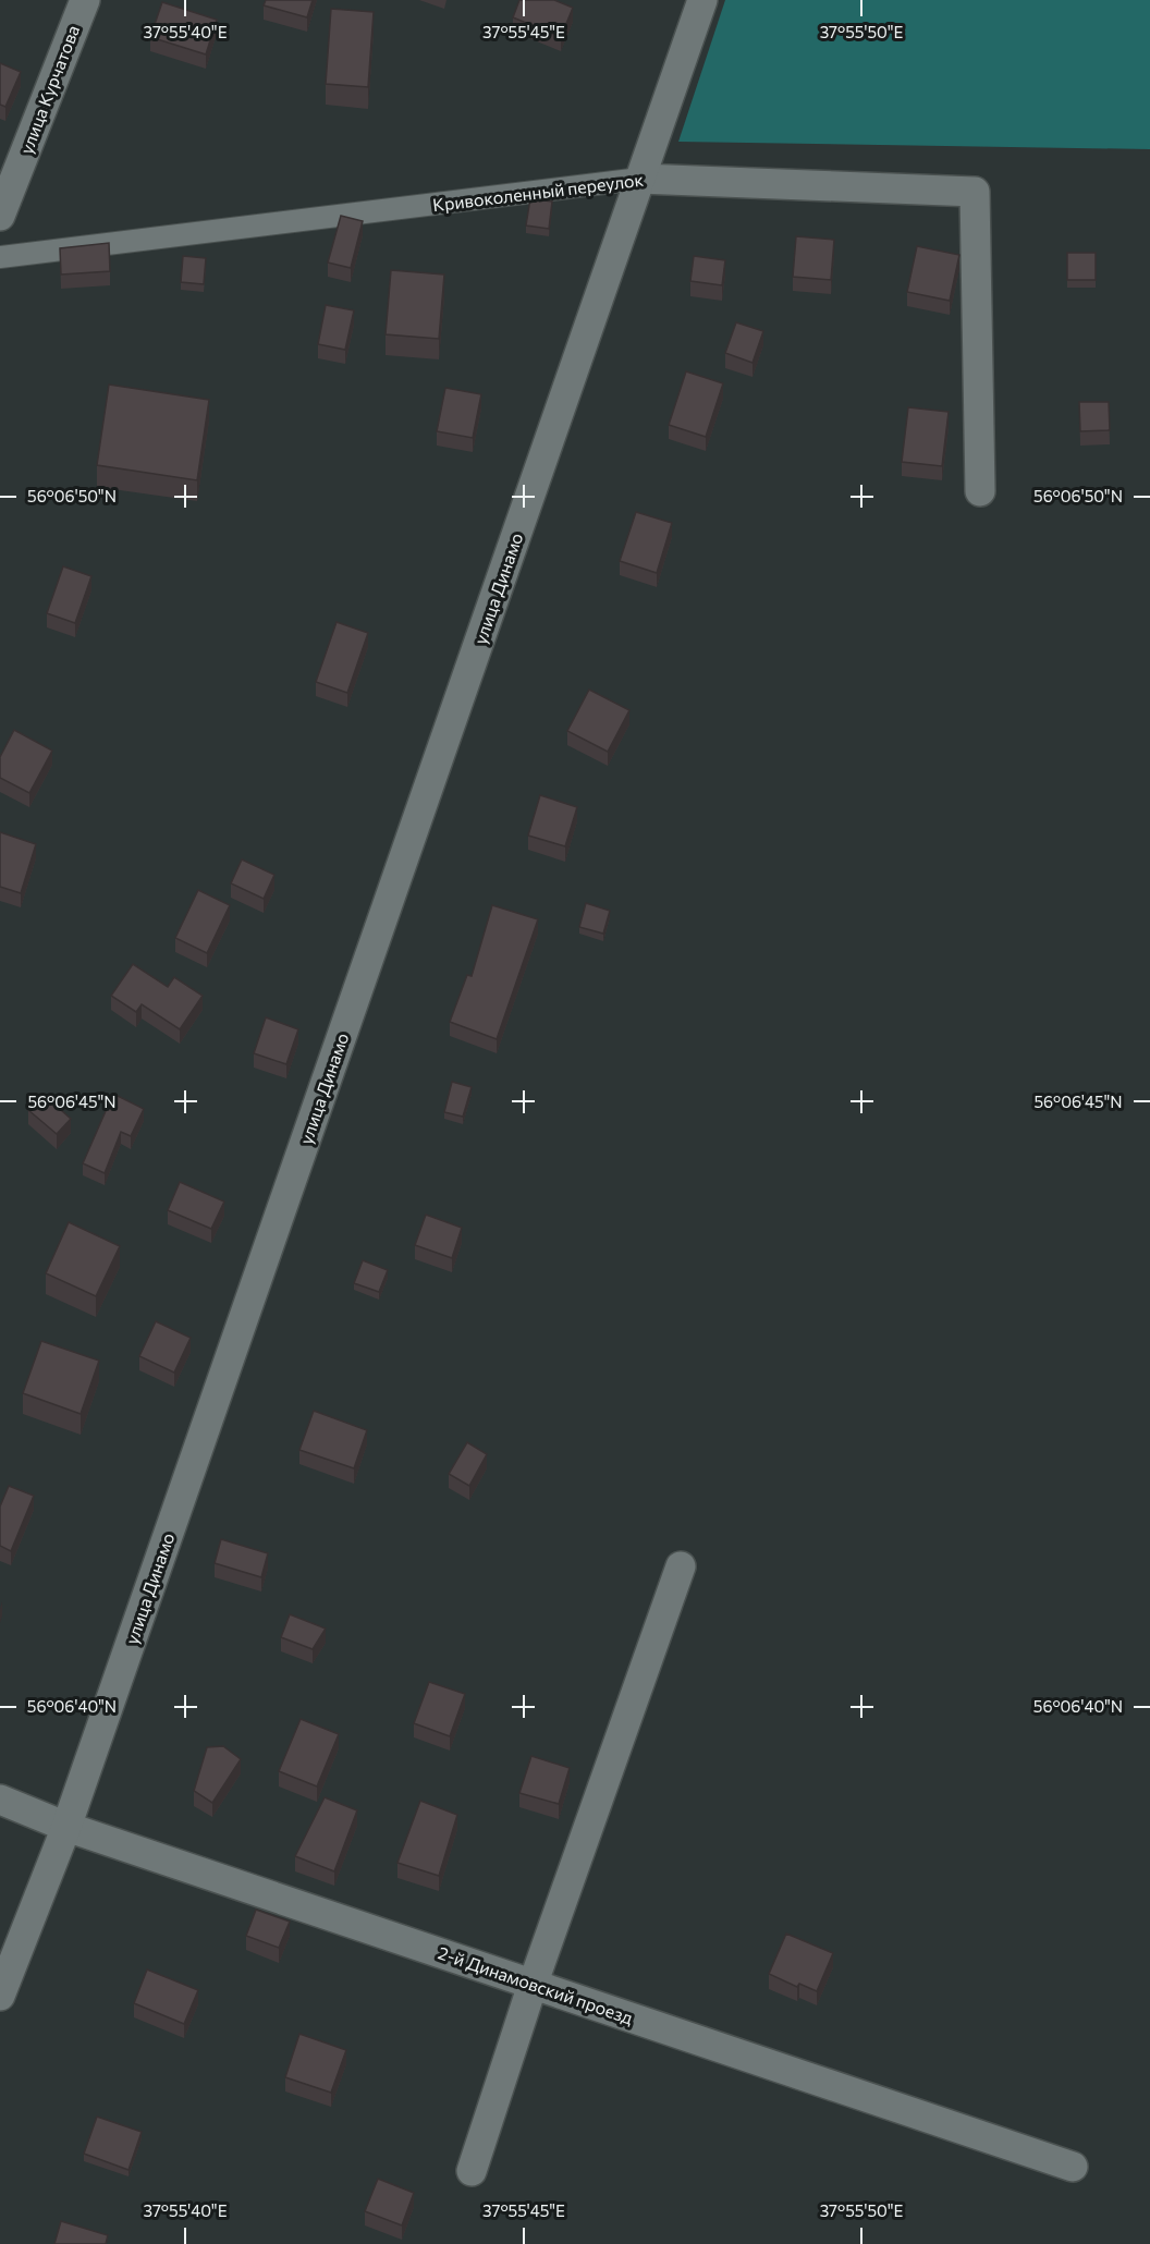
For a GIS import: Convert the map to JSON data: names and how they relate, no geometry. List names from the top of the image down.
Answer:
{
  "streets": {
    "street": [
      "улица Курчатова",
      "Кривоколенный переулок",
      "улица Динамо",
      "2-й Динамовский проезд"
    ]
  },
  "crossings": [
    ["Кривоколенный переулок", "улица Динамо"],
    ["улица Динамо", "2-й Динамовский проезд"]
  ],
  "coordinates": [
    "37°55'40\"E",
    "37°55'45\"E",
    "37°55'50\"E",
    "56°06'50\"N",
    "56°06'45\"N",
    "56°06'40\"N"
  ]
}
